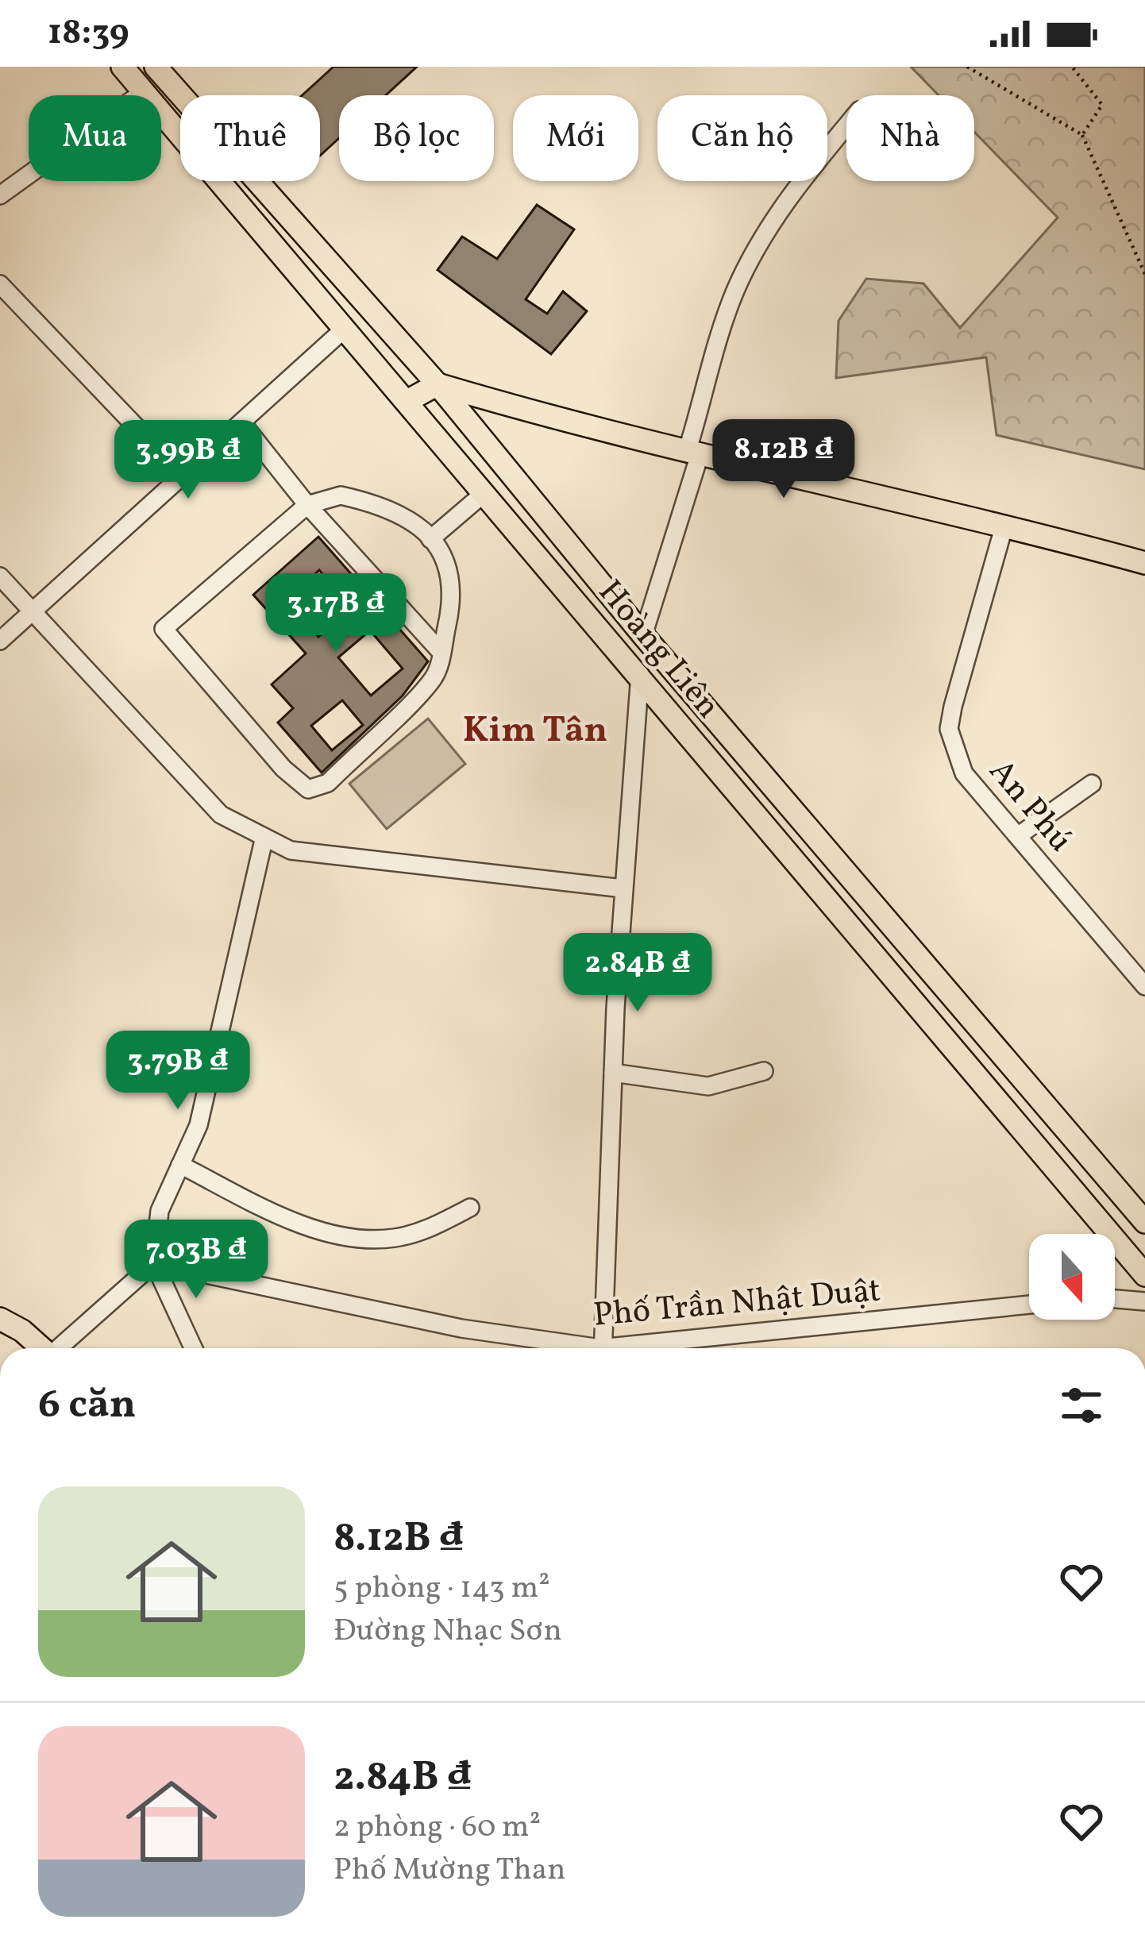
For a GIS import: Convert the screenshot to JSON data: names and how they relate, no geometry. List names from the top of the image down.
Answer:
{
  "streets": {
    "main road": ["Hoàng Liên"],
    "street": ["An Phú", "Phố Trần Nhật Duật"]
  },
  "districts": ["Kim Tân"],
  "north": "bottom",
  "page": {
    "status": "18:39",
    "chip": [
      "Mua",
      "Thuê",
      "Bộ lọc",
      "Mới",
      "Căn hộ",
      "Nhà"
    ],
    "price": [
      "8.12B ₫",
      "3.99B ₫",
      "3.17B ₫",
      "2.84B ₫",
      "3.79B ₫",
      "7.03B ₫"
    ],
    "heading": "6 căn",
    "list": [
      {
        "name": "8.12B ₫",
        "note": "5 phòng · 143 m² · Đường Nhạc Sơn"
      },
      {
        "name": "2.84B ₫",
        "note": "2 phòng · 60 m² · Phố Mường Than"
      }
    ]
  }
}
